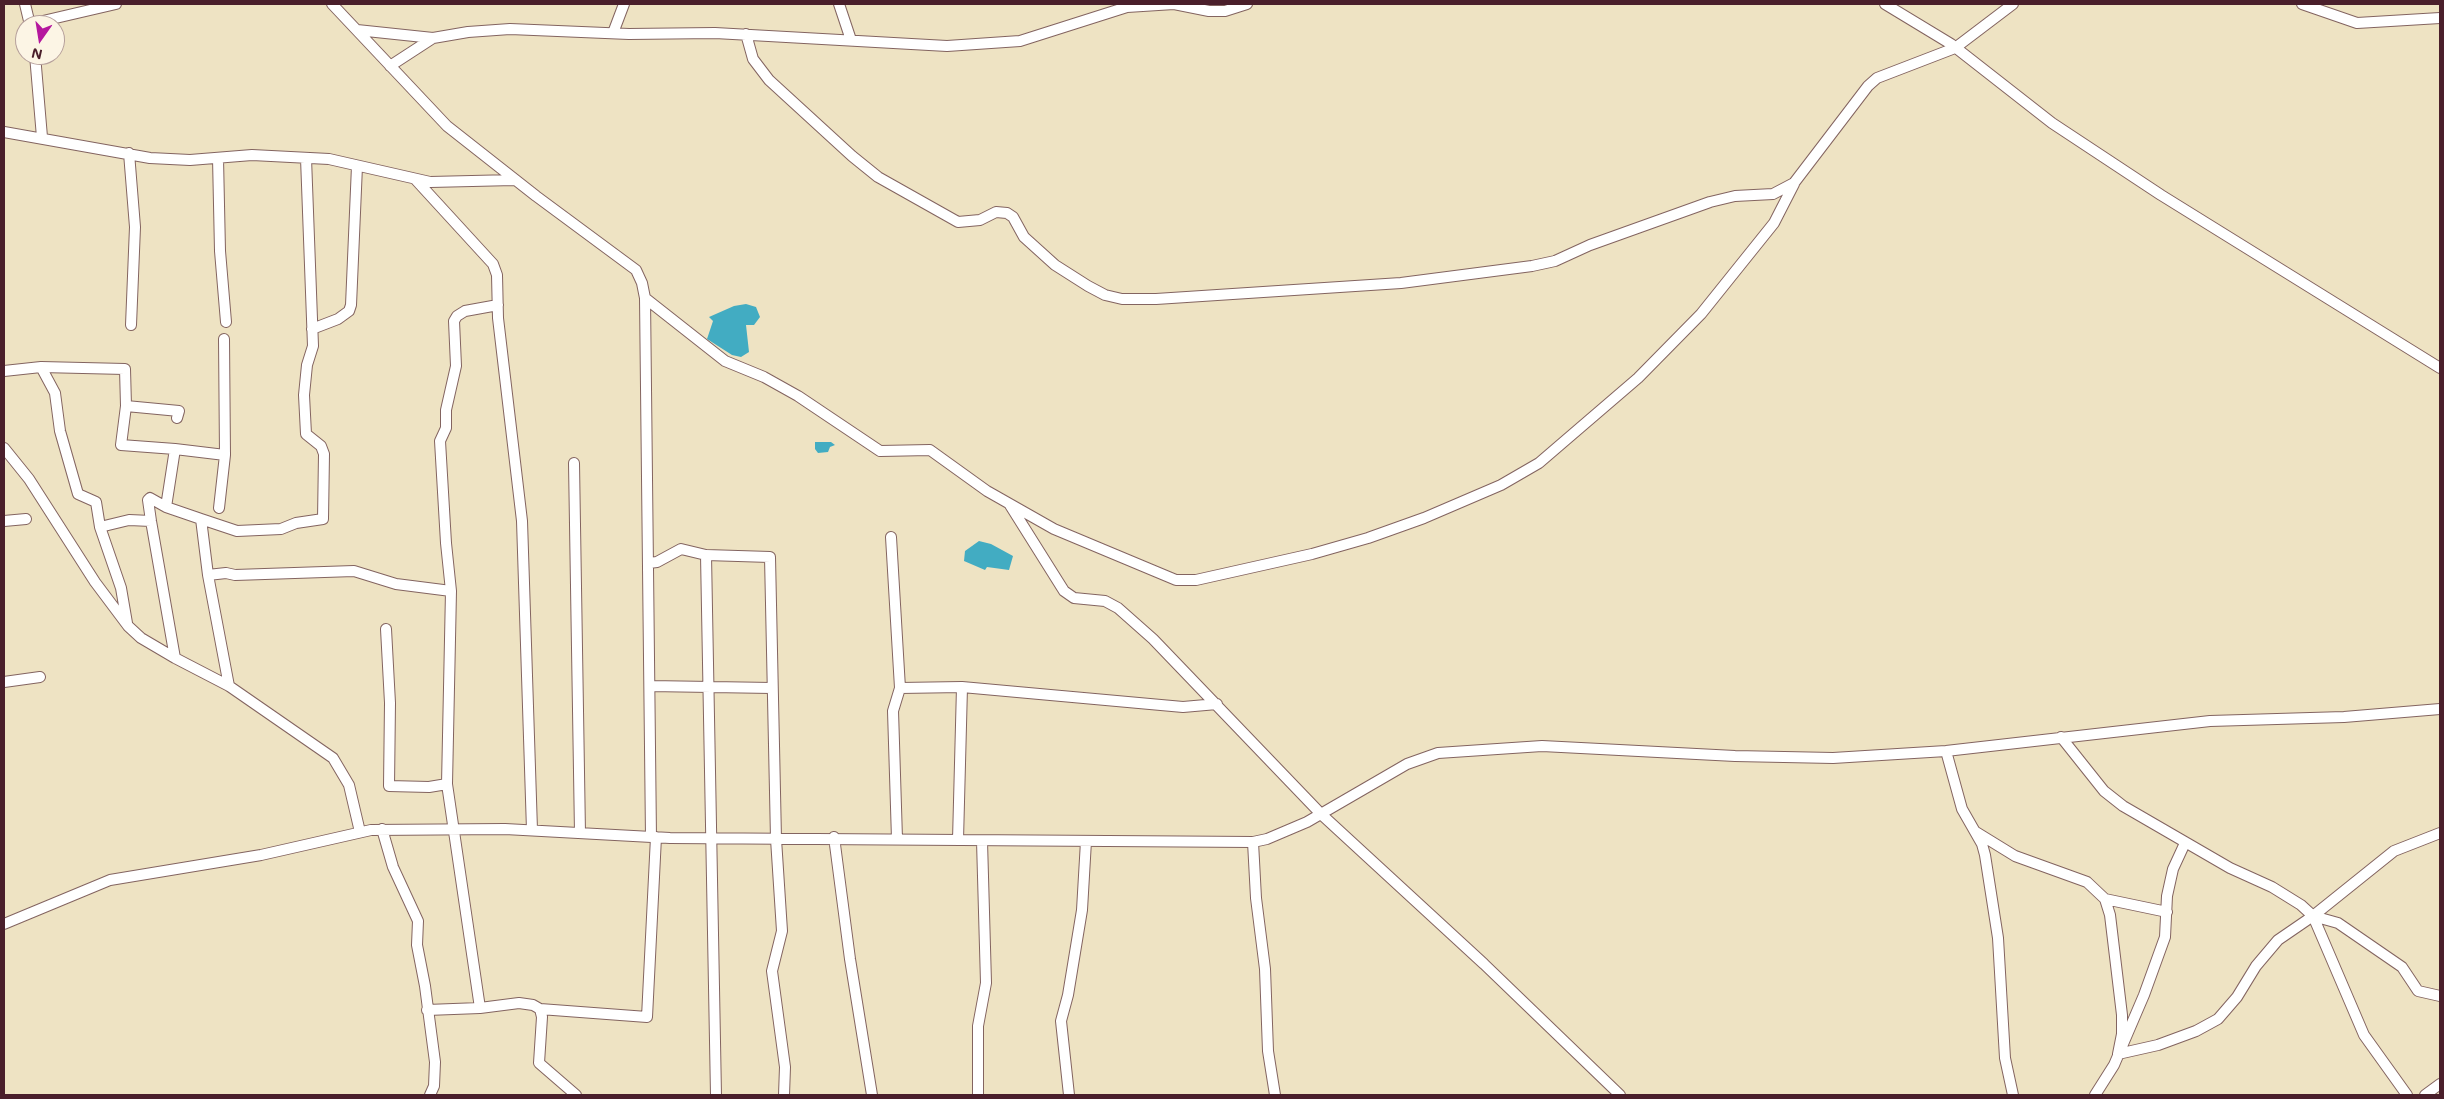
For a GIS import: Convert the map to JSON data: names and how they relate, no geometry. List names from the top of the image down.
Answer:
{
  "north": "bottom"
}
